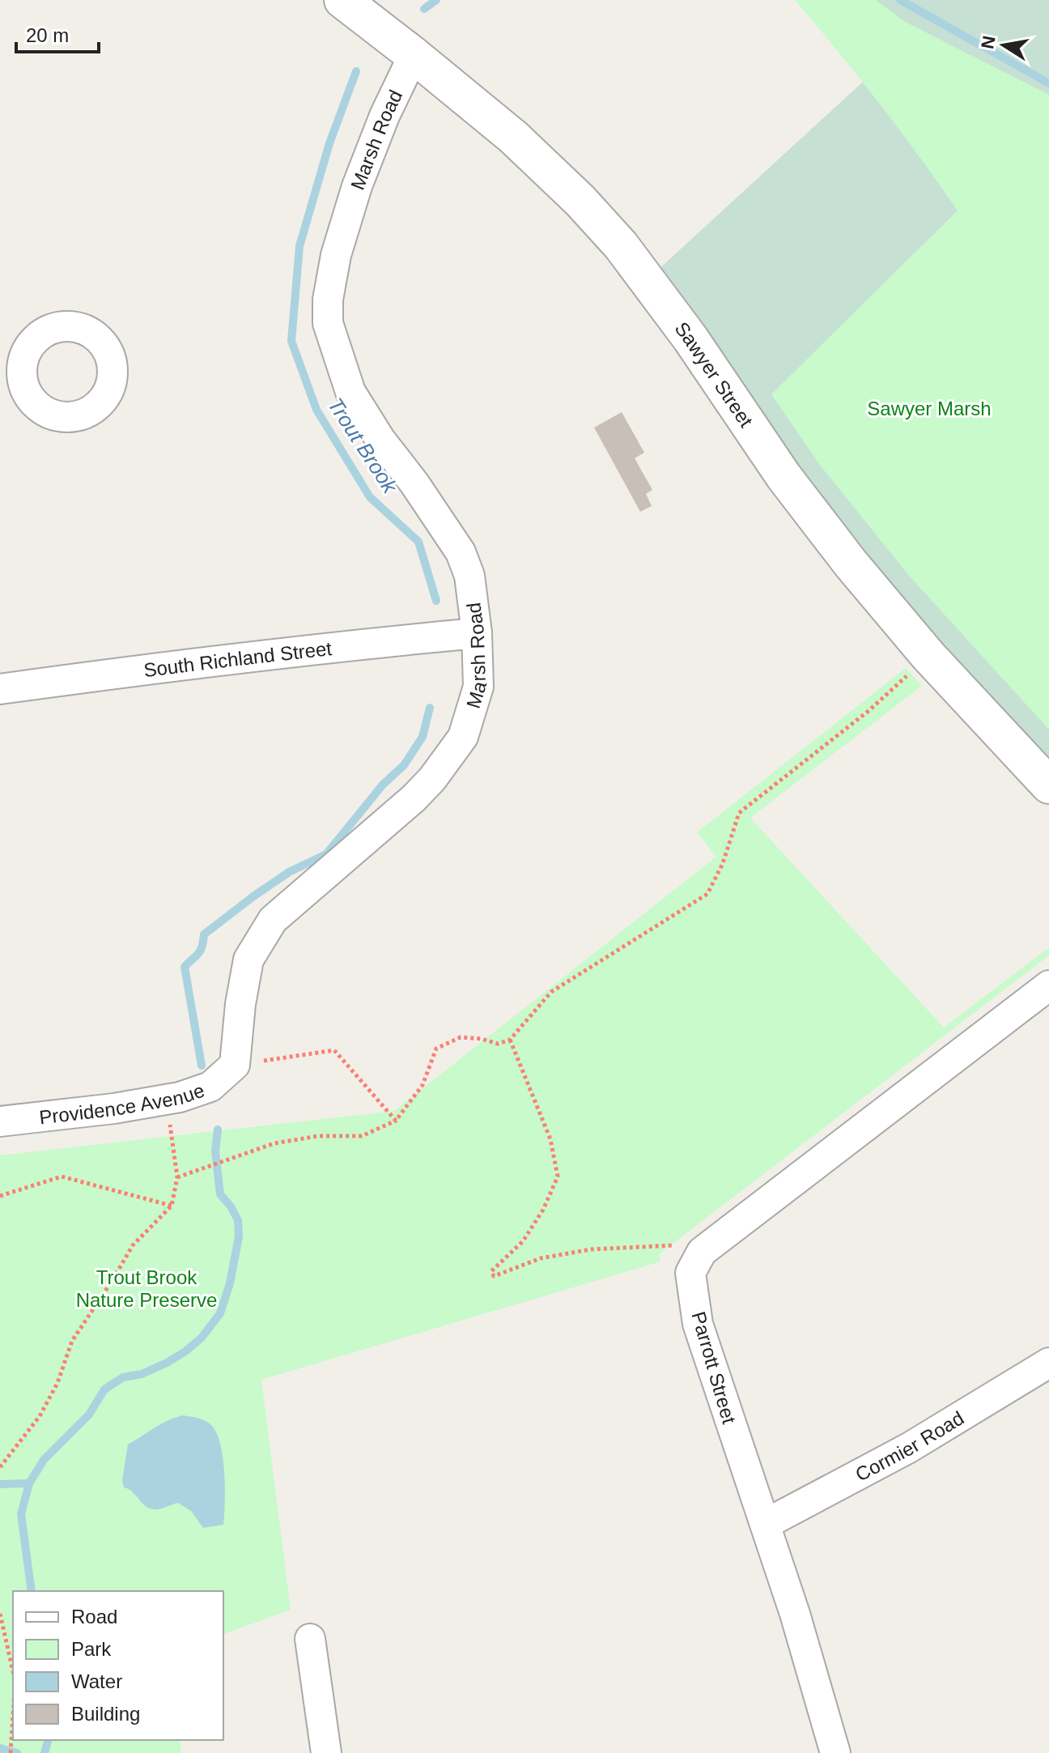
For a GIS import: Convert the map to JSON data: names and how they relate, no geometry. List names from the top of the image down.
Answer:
{
  "streets": {
    "street": [
      "Marsh Road",
      "Sawyer Street",
      "South Richland Street",
      "Providence Avenue",
      "Parrott Street",
      "Cormier Road"
    ]
  },
  "crossings": [
    ["Marsh Road", "Sawyer Street"],
    ["Marsh Road", "South Richland Street"],
    ["Marsh Road", "Providence Avenue"],
    ["Parrott Street", "Cormier Road"]
  ],
  "water": ["Trout Brook"],
  "parks": ["Sawyer Marsh", "Trout Brook Nature Preserve"],
  "legend": [
    "Road",
    "Park",
    "Water",
    "Building"
  ],
  "scale_bar": "20 m",
  "north": "left"
}
